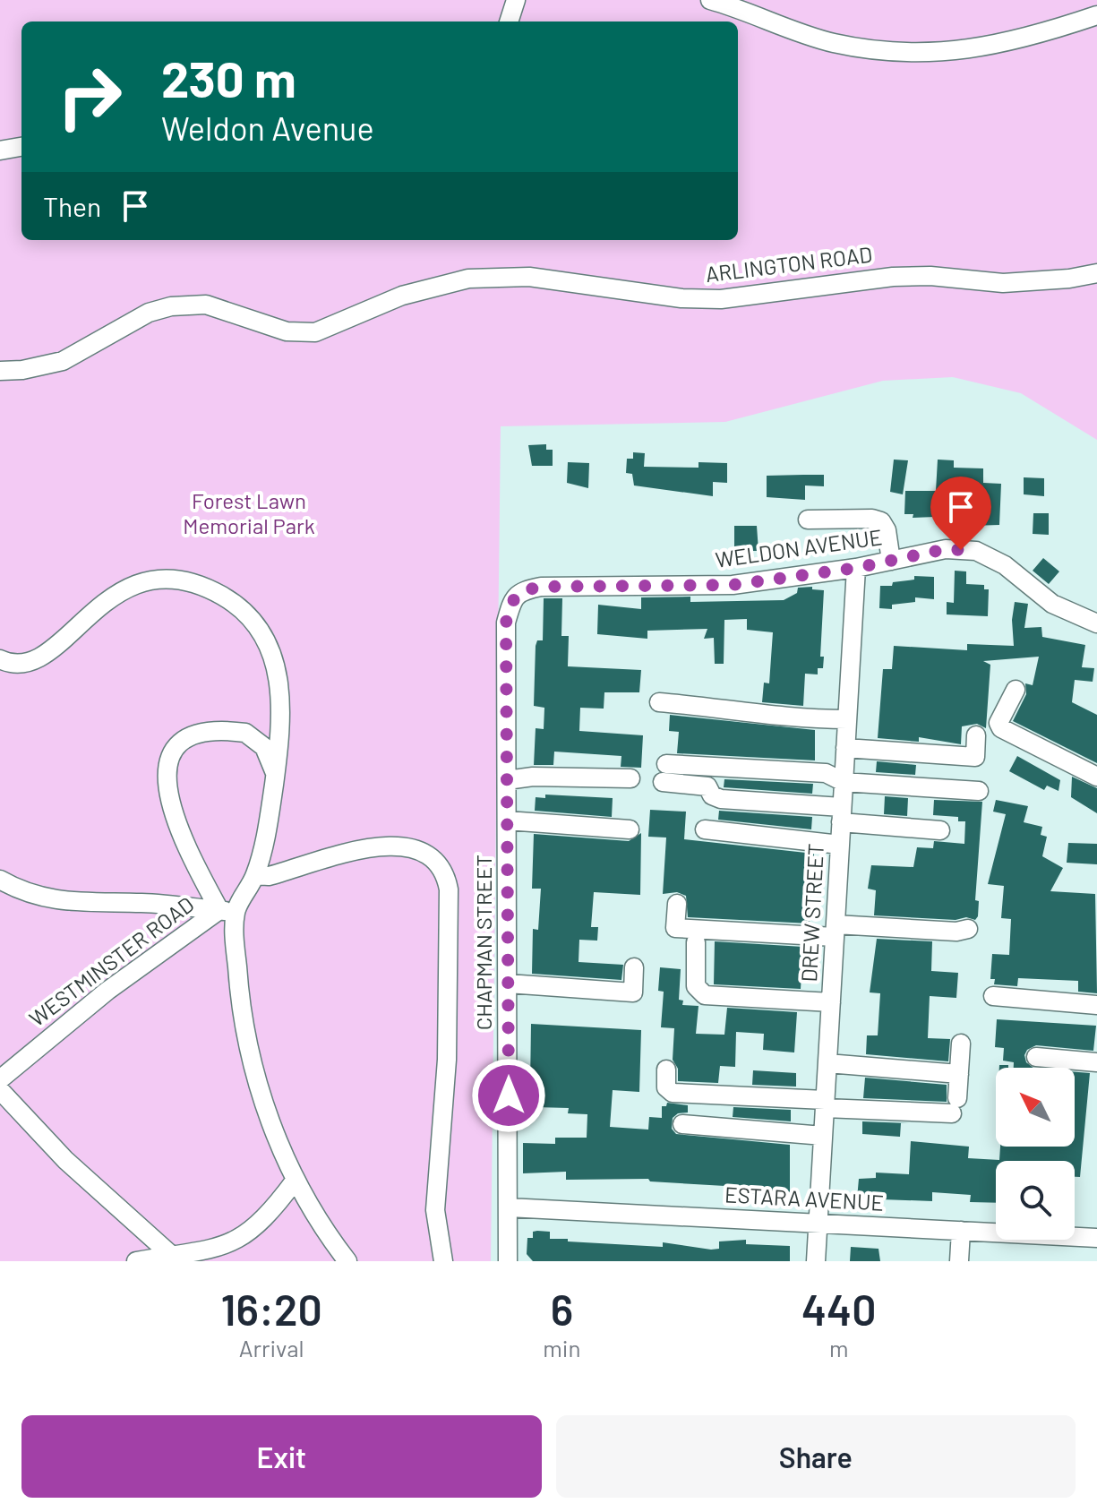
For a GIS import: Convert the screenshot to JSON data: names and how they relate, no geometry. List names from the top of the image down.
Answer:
{
  "streets": {
    "street": [
      "ARLINGTON ROAD",
      "WELDON AVENUE",
      "DREW STREET",
      "CHAPMAN STREET",
      "WESTMINSTER ROAD",
      "ESTARA AVENUE"
    ]
  },
  "crossings": [
    ["WELDON AVENUE", "DREW STREET"],
    ["WELDON AVENUE", "CHAPMAN STREET"],
    ["DREW STREET", "ESTARA AVENUE"],
    ["CHAPMAN STREET", "ESTARA AVENUE"]
  ],
  "parks": ["Forest Lawn Memorial Park"],
  "north": "top left",
  "page": {
    "turn": ["230 m", "Weldon Avenue"],
    "then": "Then",
    "eta": [
      "16:20",
      "Arrival",
      "6",
      "min",
      "440",
      "m"
    ],
    "buttons": ["Exit", "Share"]
  }
}
